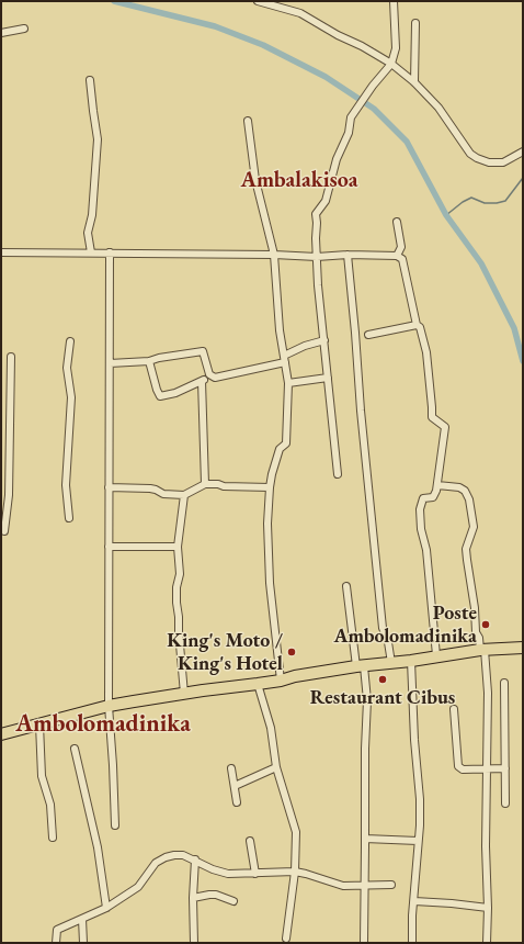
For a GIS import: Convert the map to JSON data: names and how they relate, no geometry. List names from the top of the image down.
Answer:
{
  "districts": ["Ambalakisoa", "Ambolomadinika"],
  "places": ["Poste Ambolomadinika", "King's Moto / King's Hotel", "Restaurant Cibus"]
}
